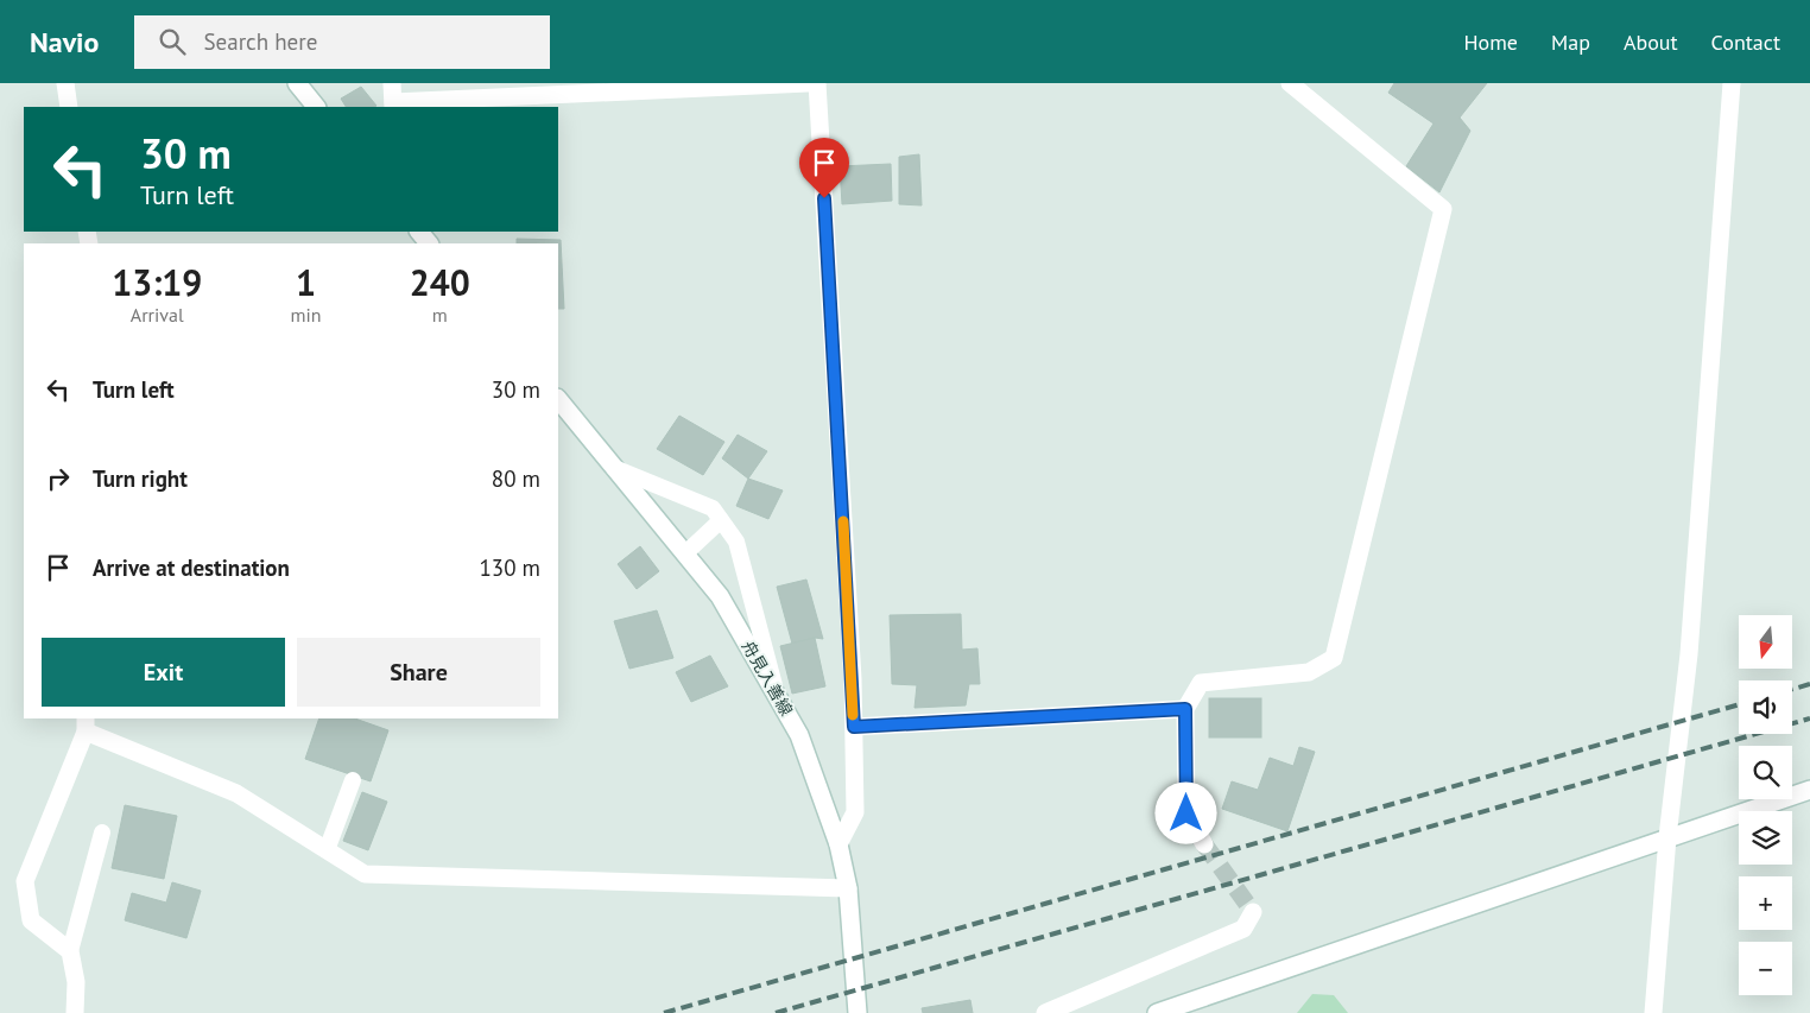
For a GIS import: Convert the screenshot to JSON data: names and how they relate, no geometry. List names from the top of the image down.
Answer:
{
  "streets": {
    "street": ["舟見入善線"]
  },
  "north": "bottom",
  "page": {
    "header": "Navio",
    "search": "Search here",
    "nav": [
      "Home",
      "Map",
      "About",
      "Contact"
    ],
    "turn": ["30 m", "Turn left"],
    "eta": [
      "13:19",
      "Arrival",
      "1",
      "min",
      "240",
      "m"
    ],
    "list": [
      {
        "name": "Turn left",
        "value": "30 m"
      },
      {
        "name": "Turn right",
        "value": "80 m"
      },
      {
        "name": "Arrive at destination",
        "value": "130 m"
      }
    ],
    "map_buttons": ["+", "−"],
    "buttons": ["Exit", "Share"]
  }
}
